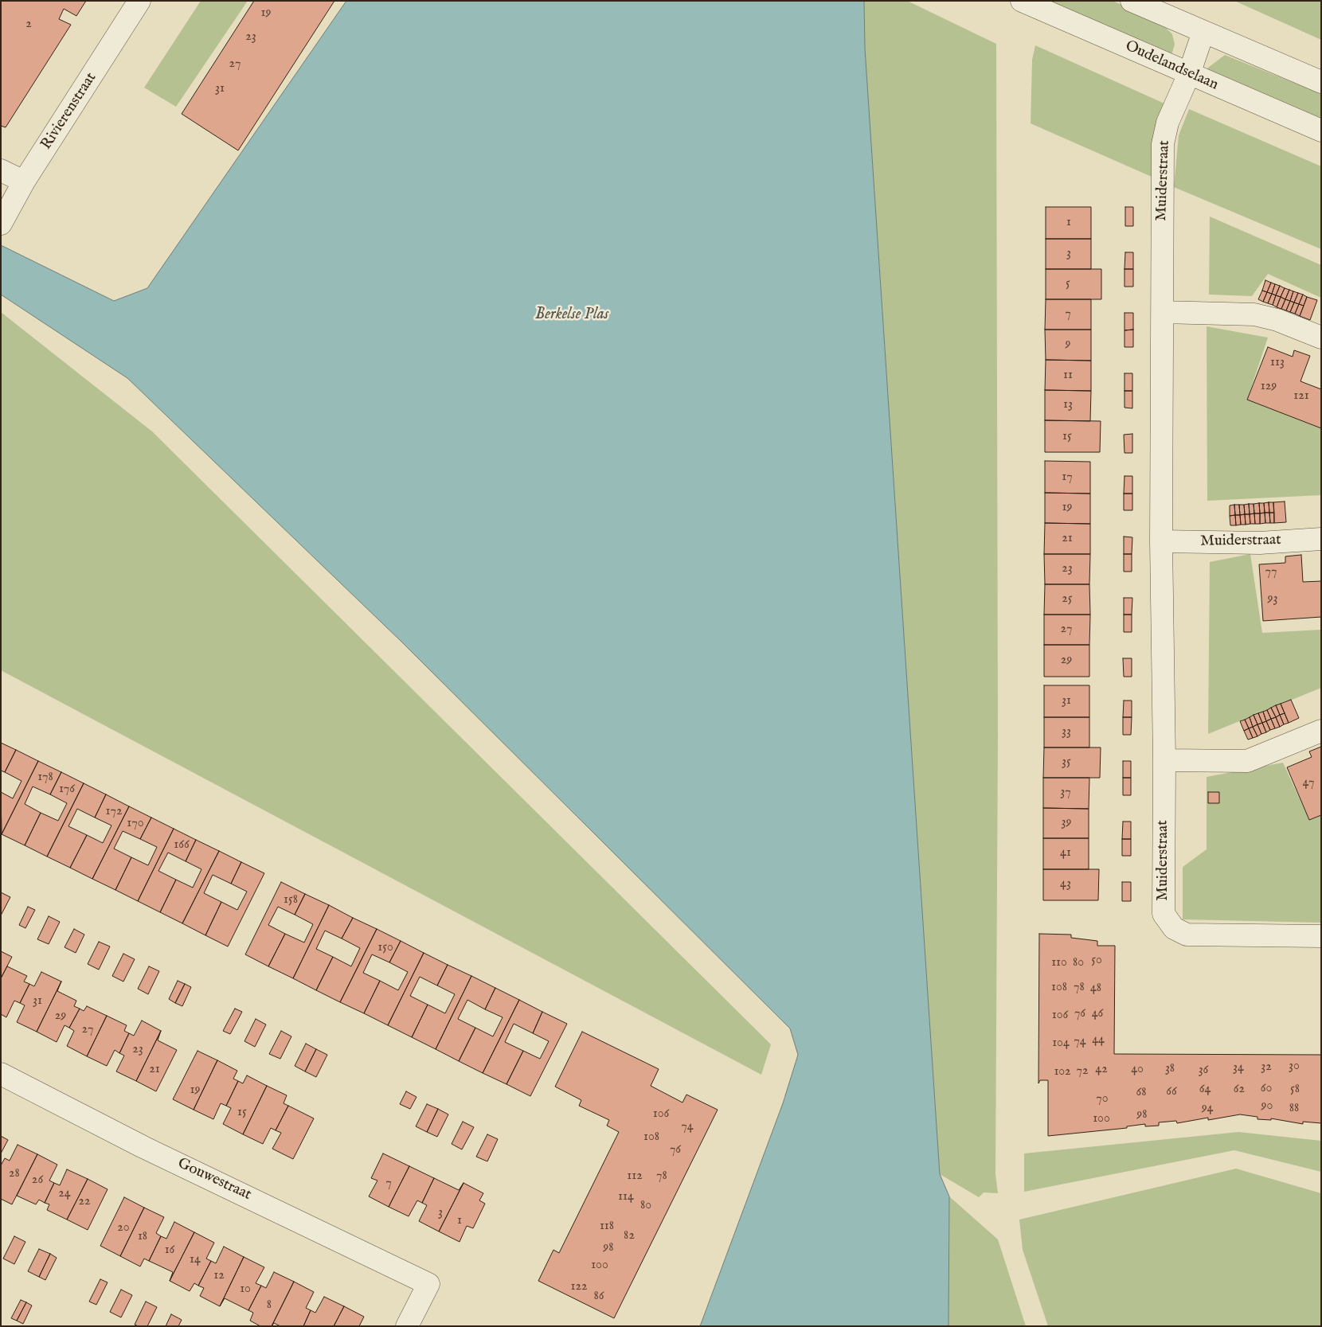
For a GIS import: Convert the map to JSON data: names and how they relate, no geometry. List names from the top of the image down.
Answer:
{
  "streets": {
    "street": [
      "Oudelandselaan",
      "Rivierenstraat",
      "Muiderstraat",
      "Gouwestraat"
    ]
  },
  "crossings": [
    ["Oudelandselaan", "Muiderstraat"]
  ],
  "water": ["Berkelse Plas"],
  "house_numbers": [
    "19",
    "2",
    "23",
    "27",
    "31",
    "1",
    "3",
    "5",
    "7",
    "9",
    "113",
    "11",
    "129",
    "121",
    "13",
    "15",
    "17",
    "19",
    "21",
    "23",
    "77",
    "25",
    "93",
    "27",
    "29",
    "31",
    "33",
    "35",
    "178",
    "47",
    "176",
    "37",
    "172",
    "39",
    "170",
    "166",
    "41",
    "43",
    "158",
    "150",
    "50",
    "110",
    "80",
    "108",
    "78",
    "48",
    "31",
    "76",
    "46",
    "106",
    "29",
    "27",
    "44",
    "74",
    "104",
    "23",
    "30",
    "32",
    "34",
    "38",
    "21",
    "42",
    "40",
    "36",
    "72",
    "102",
    "60",
    "64",
    "62",
    "58",
    "19",
    "66",
    "68",
    "70",
    "90",
    "94",
    "88",
    "15",
    "106",
    "98",
    "100",
    "74",
    "108",
    "76",
    "28",
    "112",
    "78",
    "26",
    "7",
    "24",
    "114",
    "22",
    "80",
    "3",
    "1",
    "118",
    "20",
    "82",
    "18",
    "98",
    "16",
    "14",
    "100",
    "12",
    "122",
    "10",
    "86",
    "8"
  ]
}
